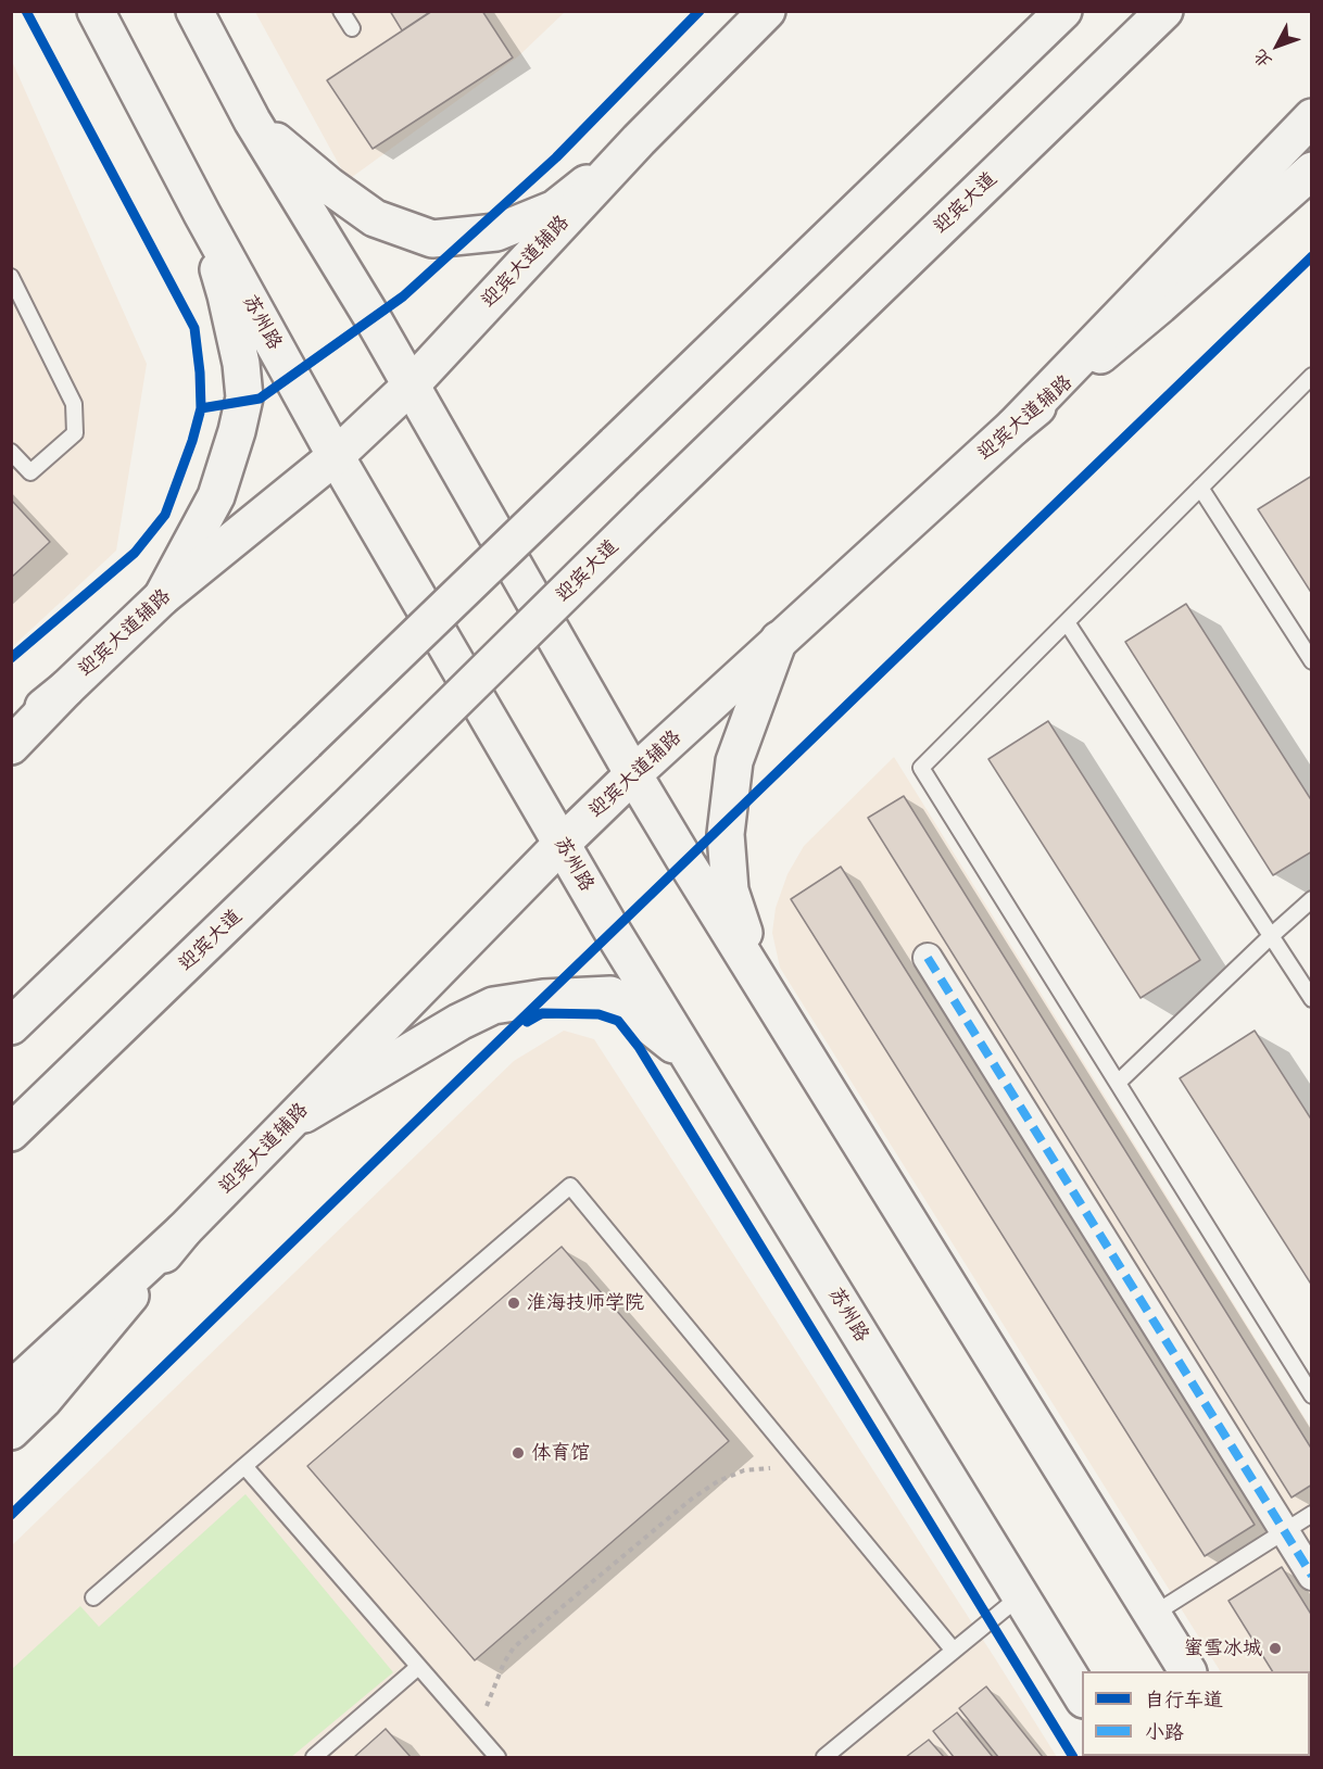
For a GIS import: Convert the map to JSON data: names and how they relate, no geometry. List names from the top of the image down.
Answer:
{
  "streets": {
    "main road": ["迎宾大道", "迎宾大道辅路", "苏州路"]
  },
  "crossings": [
    ["迎宾大道辅路", "苏州路"]
  ],
  "places": ["淮海技师学院", "体育馆", "蜜雪冰城"],
  "legend": ["自行车道", "小路"],
  "north": "bottom left"
}
